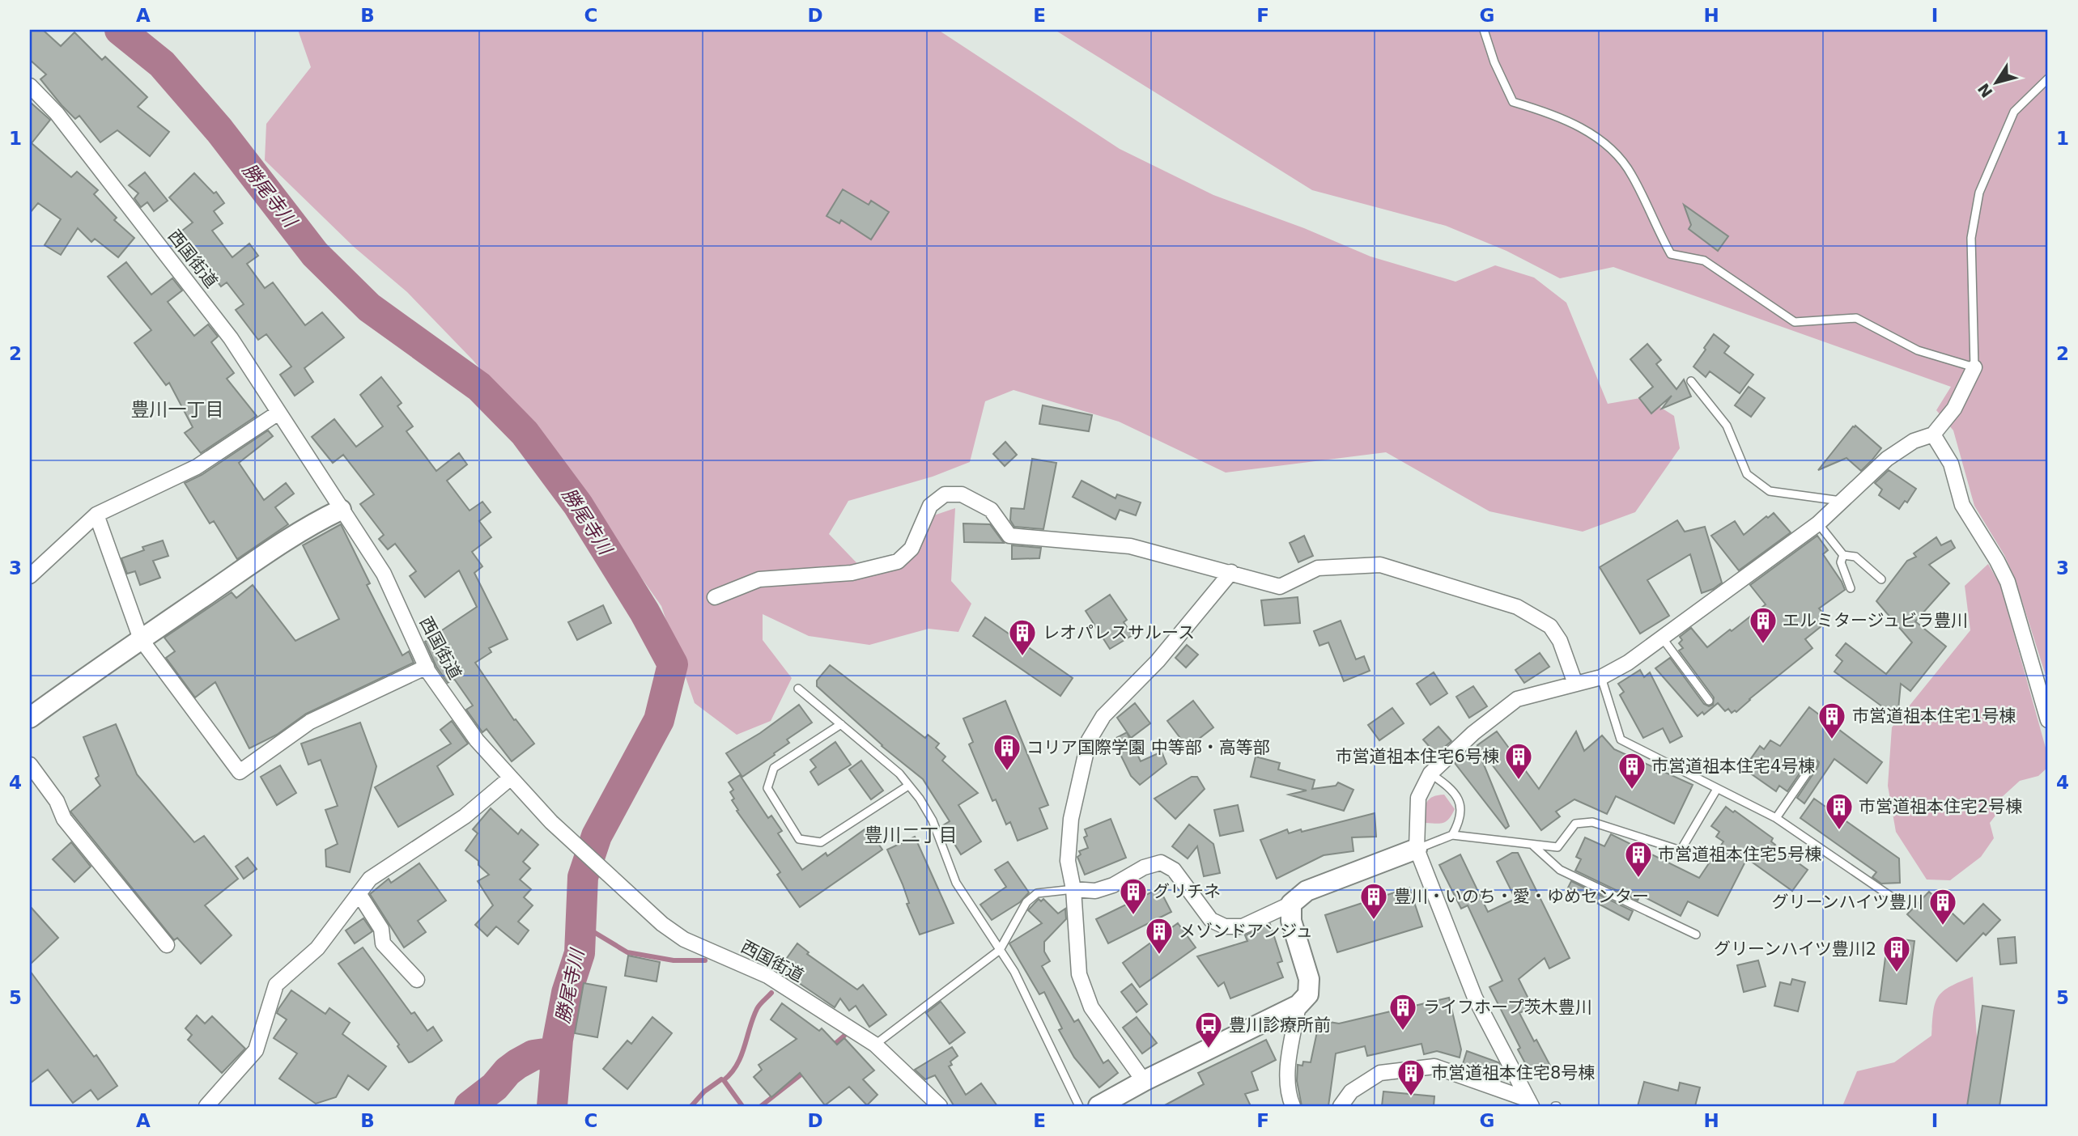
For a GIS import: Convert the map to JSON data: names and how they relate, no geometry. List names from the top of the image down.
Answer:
{
  "streets": {
    "street": ["西国街道"]
  },
  "districts": ["豊川一丁目", "豊川二丁目"],
  "water": ["勝尾寺川"],
  "places": {
    "building": [
      "エルミタージュビラ豊川",
      "レオパレスサルース",
      "市営道祖本住宅1号棟",
      "コリア国際学園 中等部・高等部",
      "市営道祖本住宅6号棟",
      "市営道祖本住宅4号棟",
      "市営道祖本住宅2号棟",
      "市営道祖本住宅5号棟",
      "グリチネ",
      "豊川・いのち・愛・ゆめセンター",
      "グリーンハイツ豊川",
      "メゾンドアンジュ",
      "グリーンハイツ豊川2",
      "ライフホープ茨木豊川",
      "市営道祖本住宅8号棟"
    ],
    "bus stop": ["豊川診療所前"]
  },
  "north": "bottom left",
  "grid": {
    "columns": [
      "A",
      "B",
      "C",
      "D",
      "E",
      "F",
      "G",
      "H",
      "I"
    ],
    "rows": [
      "1",
      "2",
      "3",
      "4",
      "5"
    ]
  }
}
